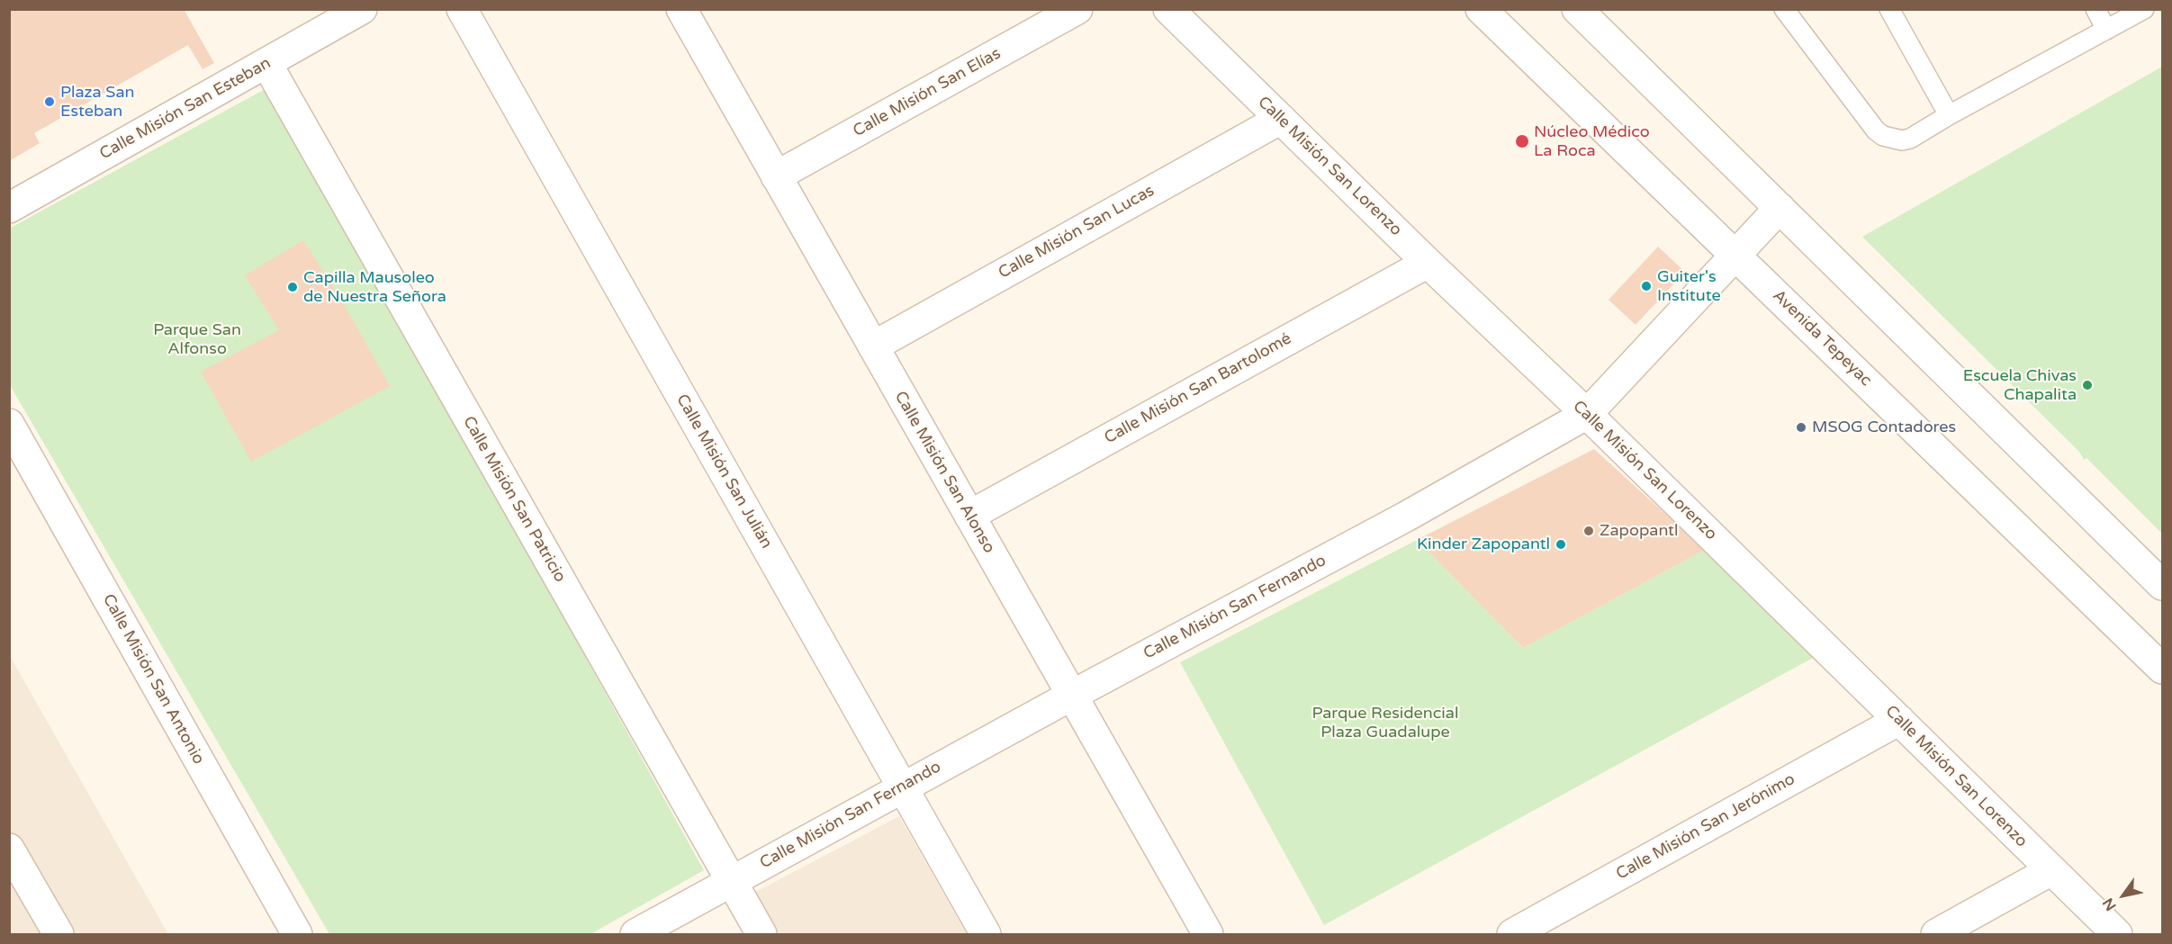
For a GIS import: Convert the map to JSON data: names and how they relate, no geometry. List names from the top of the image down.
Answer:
{
  "streets": {
    "street": [
      "Calle Misión San Elías",
      "Calle Misión San Esteban",
      "Calle Misión San Lorenzo",
      "Calle Misión San Lucas",
      "Avenida Tepeyac",
      "Calle Misión San Bartolomé",
      "Calle Misión San Julián",
      "Calle Misión San Alonso",
      "Calle Misión San Patricio",
      "Calle Misión San Fernando",
      "Calle Misión San Antonio",
      "Calle Misión San Jerónimo"
    ]
  },
  "crossings": [
    ["Calle Misión San Elías", "Calle Misión San Alonso"],
    ["Calle Misión San Esteban", "Calle Misión San Patricio"],
    ["Calle Misión San Lorenzo", "Calle Misión San Lucas"],
    ["Calle Misión San Lorenzo", "Calle Misión San Bartolomé"],
    ["Calle Misión San Lorenzo", "Calle Misión San Fernando"],
    ["Calle Misión San Lorenzo", "Calle Misión San Jerónimo"],
    ["Calle Misión San Lucas", "Calle Misión San Alonso"],
    ["Avenida Tepeyac", "Calle Misión San Fernando"],
    ["Calle Misión San Bartolomé", "Calle Misión San Alonso"],
    ["Calle Misión San Julián", "Calle Misión San Fernando"],
    ["Calle Misión San Alonso", "Calle Misión San Fernando"],
    ["Calle Misión San Patricio", "Calle Misión San Fernando"]
  ],
  "parks": ["Parque San Alfonso", "Parque Residencial Plaza Guadalupe"],
  "places": [
    "Plaza San Esteban",
    "Núcleo Médico La Roca",
    "Guiter's Institute",
    "Capilla Mausoleo de Nuestra Señora",
    "Escuela Chivas Chapalita",
    "MSOG Contadores",
    "Zapopantl",
    "Kinder Zapopantl"
  ],
  "north": "bottom left"
}
